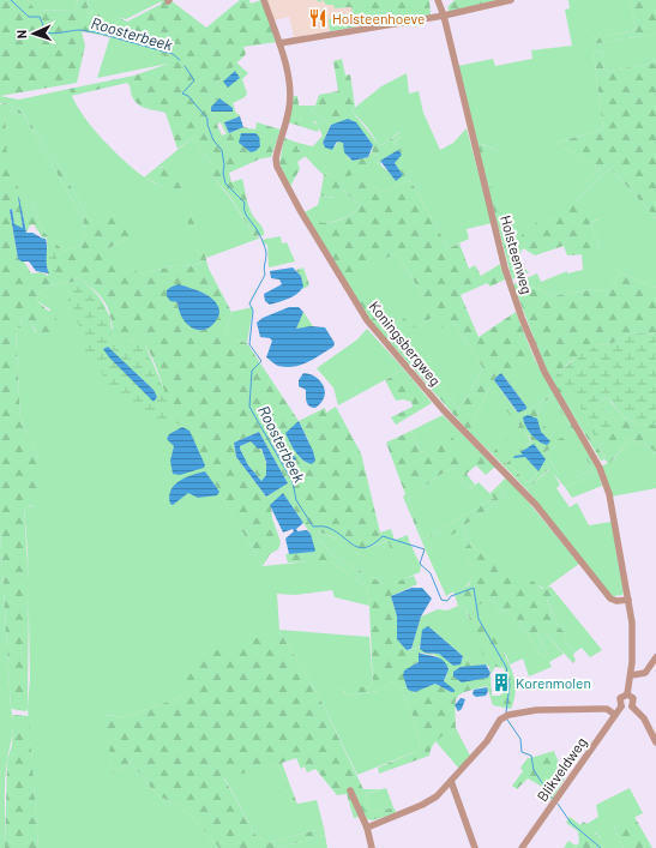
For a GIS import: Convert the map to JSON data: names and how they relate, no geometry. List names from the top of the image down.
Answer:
{
  "streets": {
    "street": ["Holsteenweg", "Koningsbergweg", "Blikveldweg"]
  },
  "crossings": [
    ["Holsteenweg", "Koningsbergweg"],
    ["Holsteenweg", "Blikveldweg"]
  ],
  "water": ["Roosterbeek"],
  "places": {
    "restaurant": ["Holsteenhoeve"],
    "building": ["Korenmolen"]
  },
  "north": "left"
}
